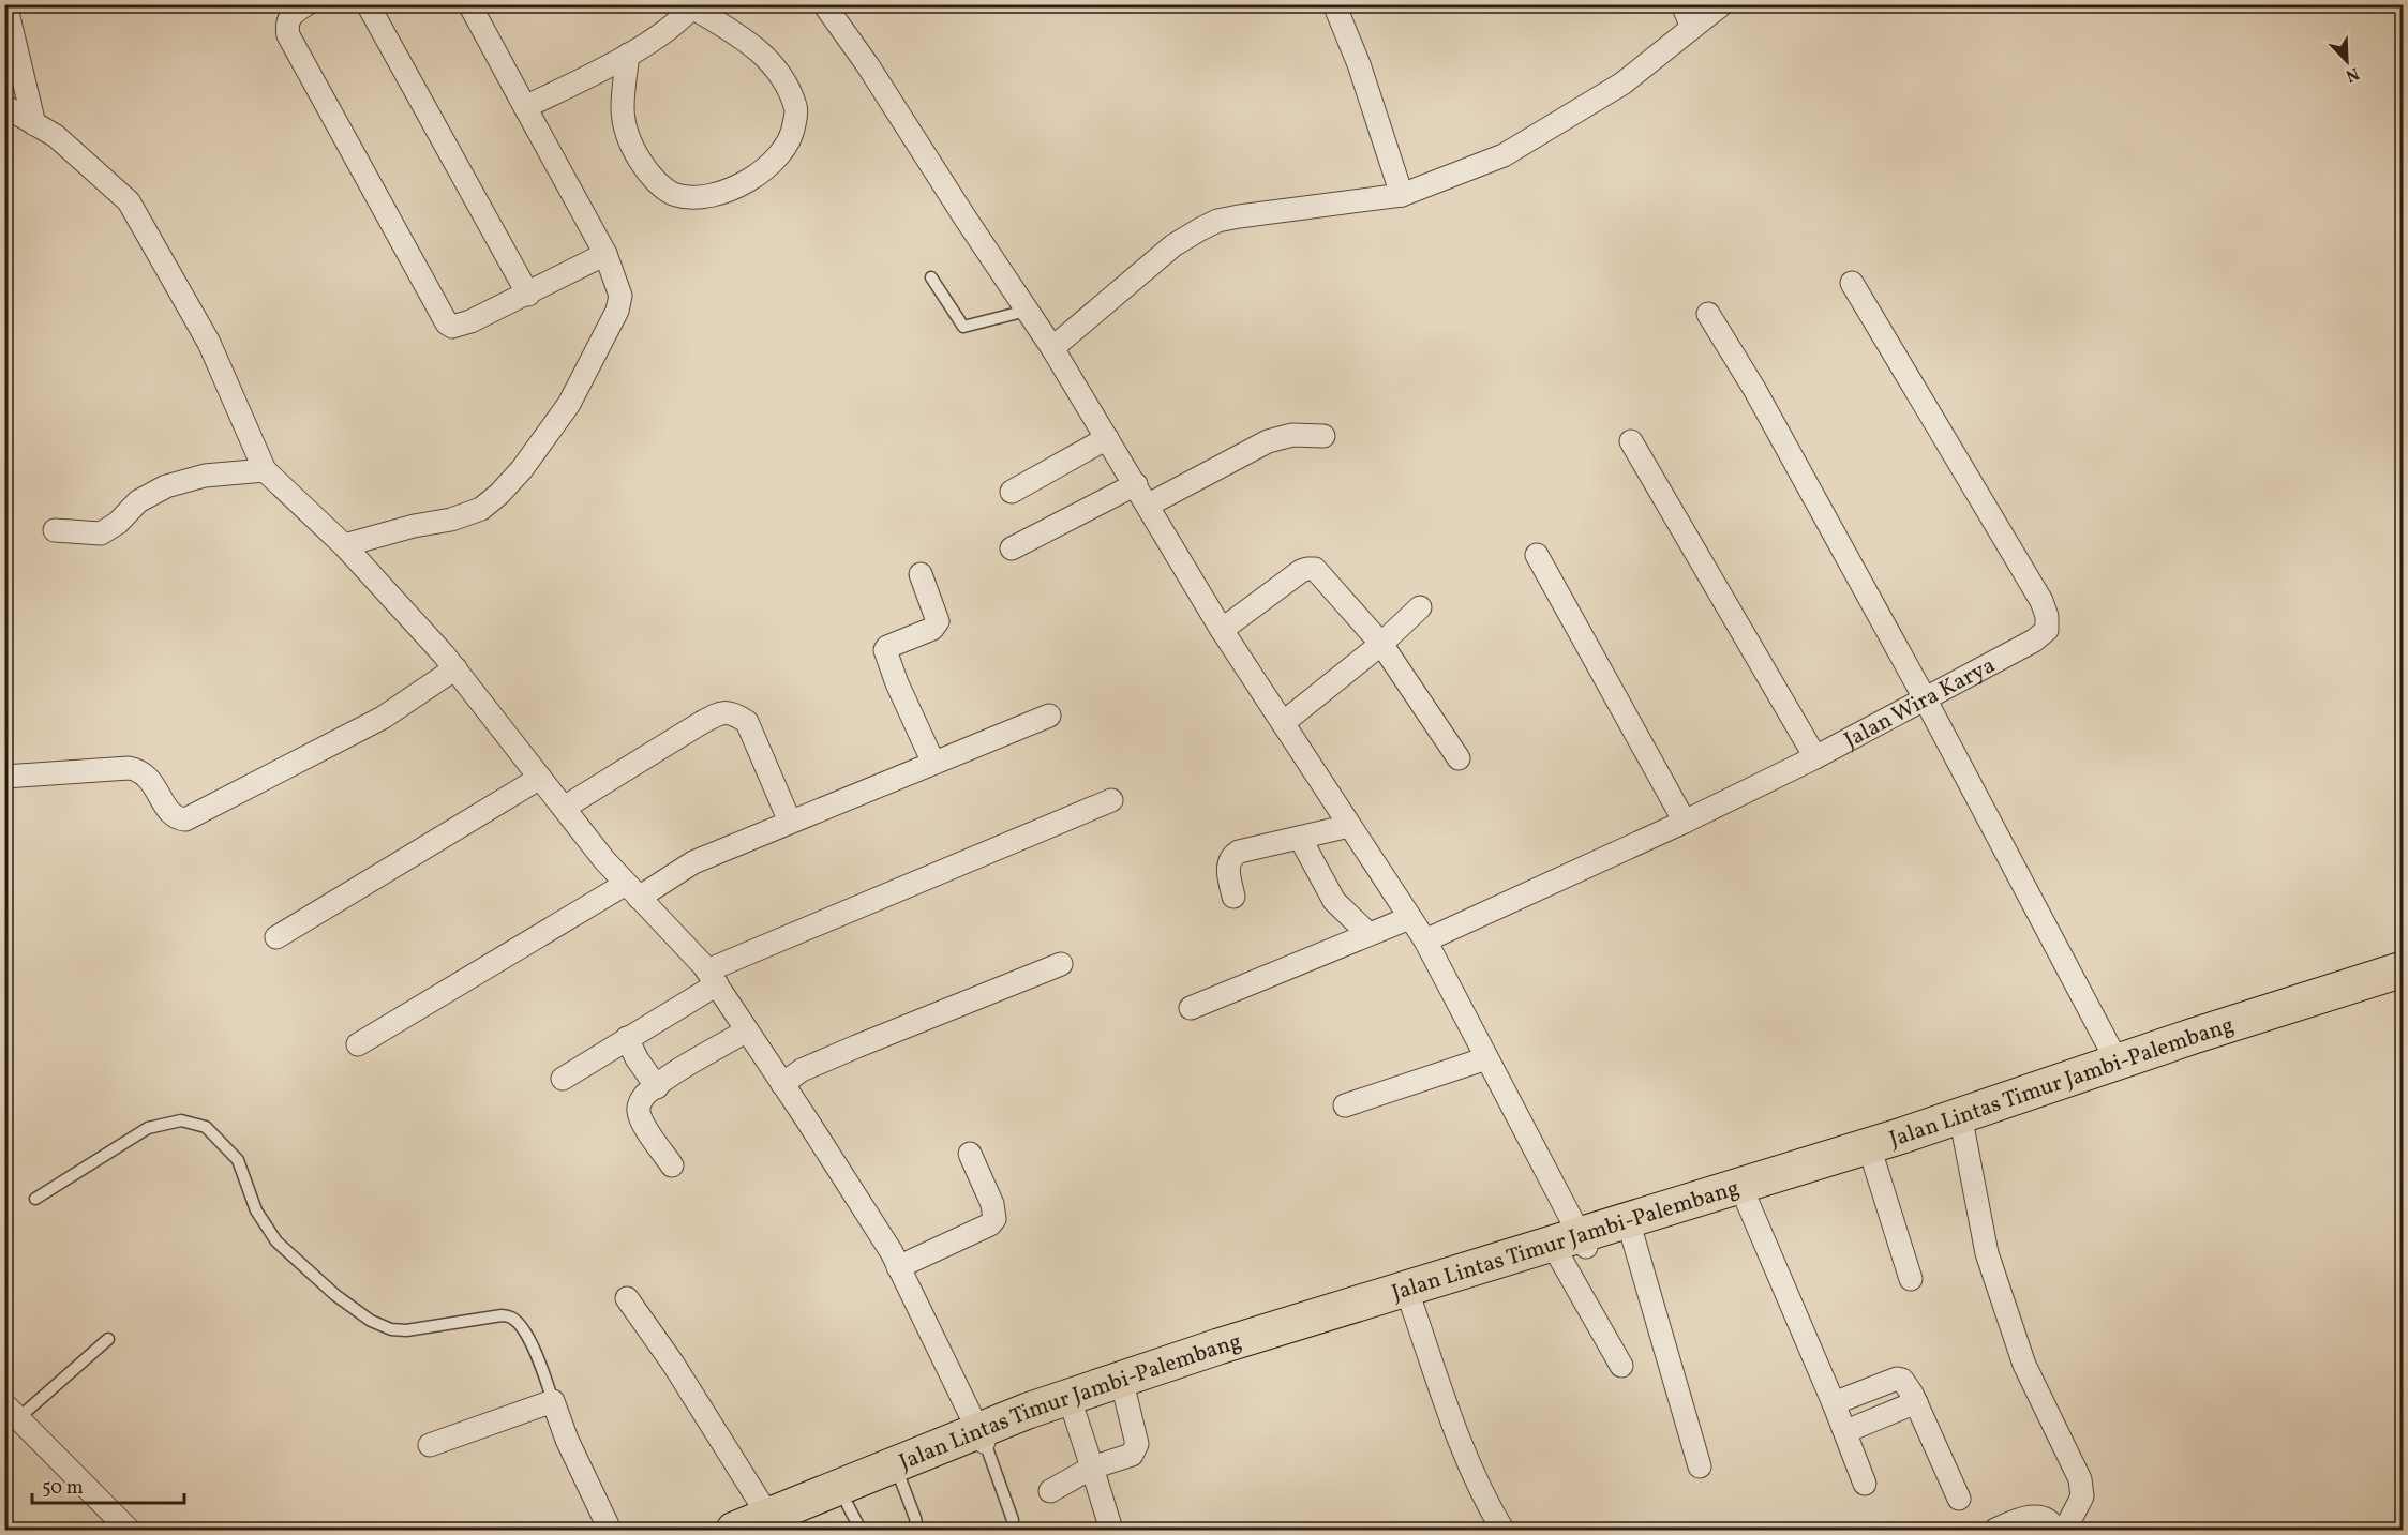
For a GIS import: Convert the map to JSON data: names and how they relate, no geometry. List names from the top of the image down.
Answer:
{
  "streets": {
    "highway": ["Jalan Lintas Timur Jambi-Palembang"],
    "street": ["Jalan Wira Karya"]
  },
  "scale_bar": "50 m",
  "north": "bottom right"
}
